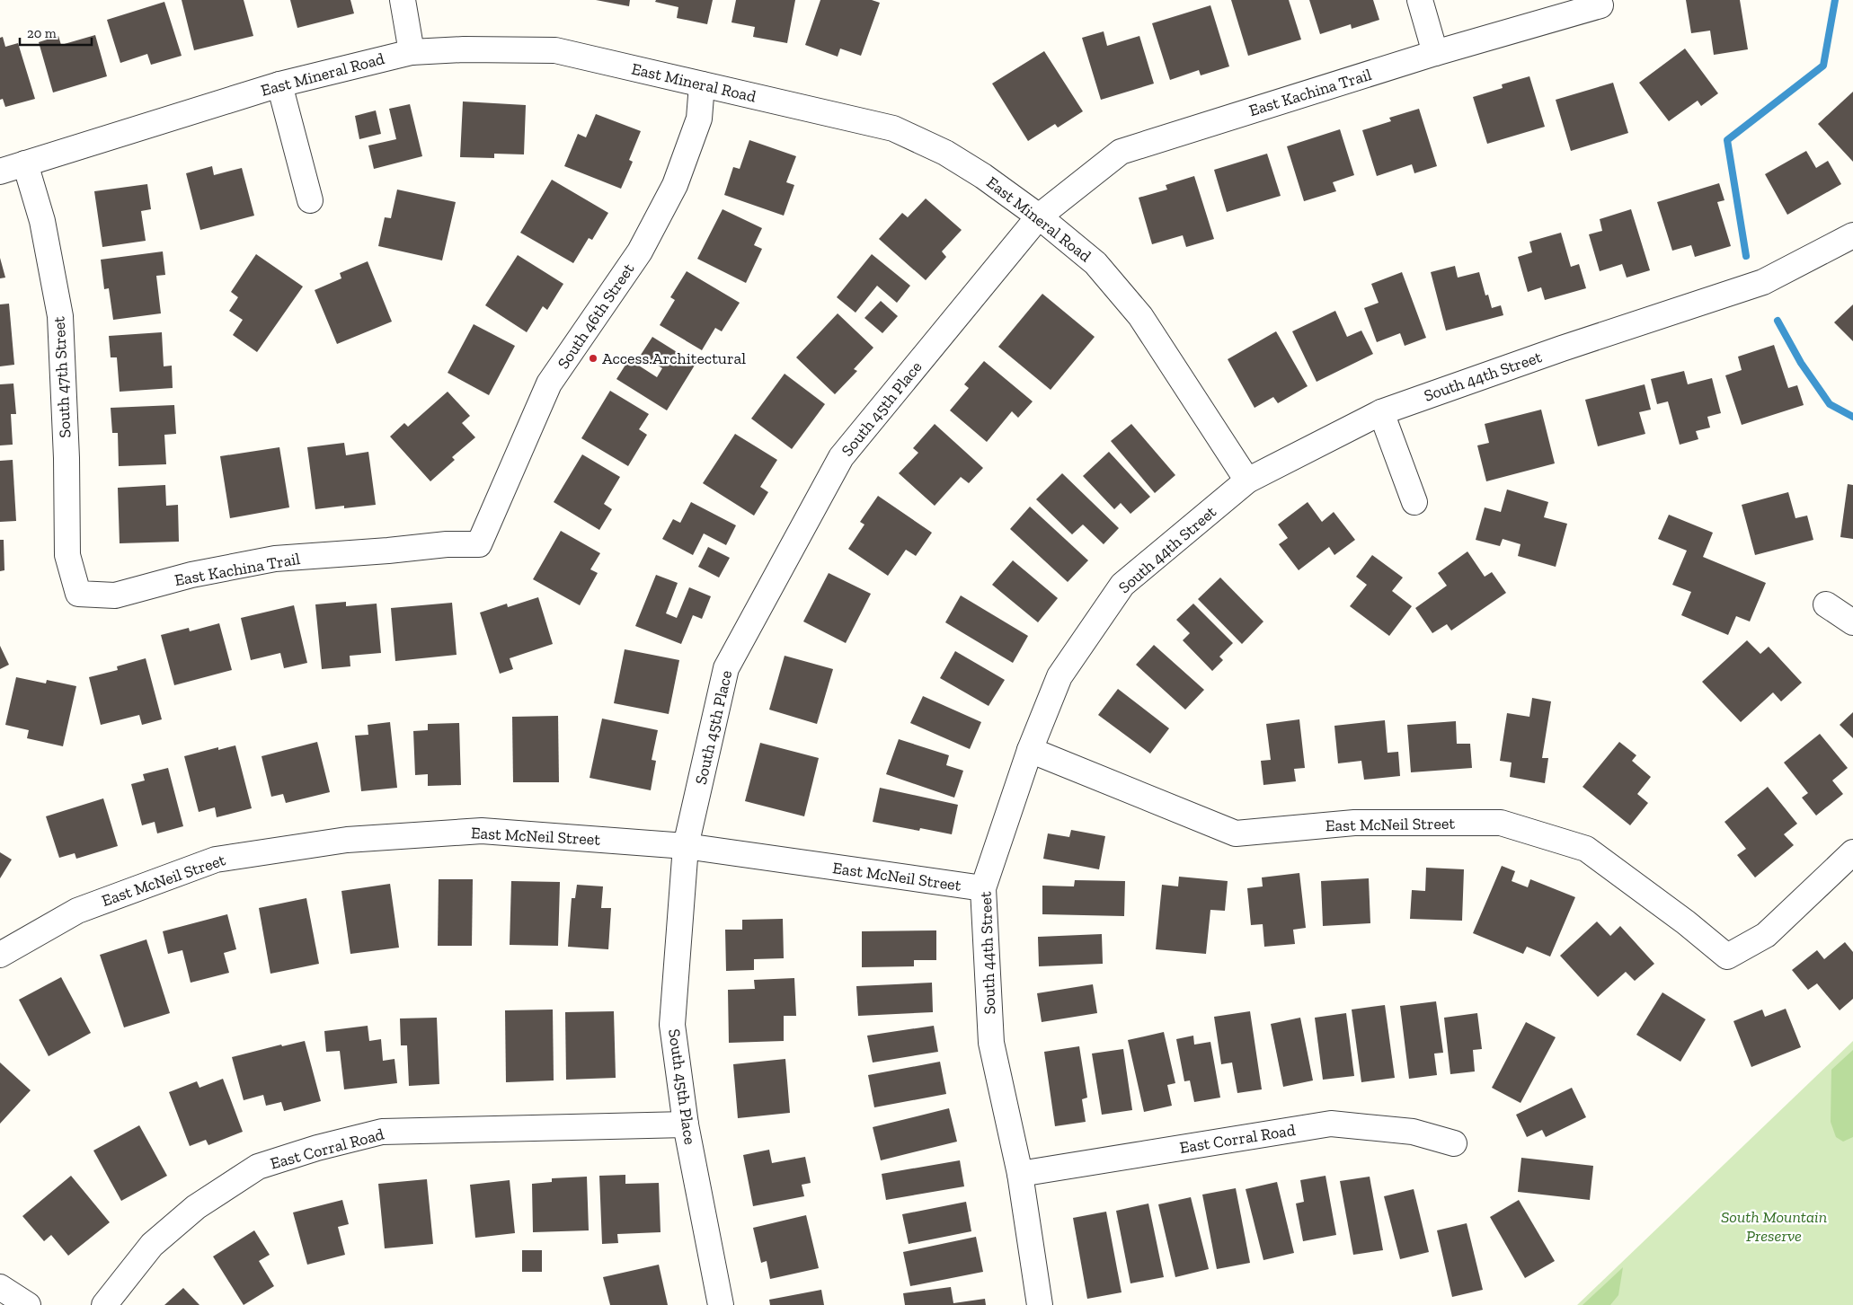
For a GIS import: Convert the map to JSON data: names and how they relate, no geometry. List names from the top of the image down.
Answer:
{
  "streets": {
    "street": [
      "East Mineral Road",
      "East Kachina Trail",
      "South 46th Street",
      "South 44th Street",
      "South 47th Street",
      "South 45th Place",
      "East McNeil Street",
      "East Corral Road"
    ]
  },
  "crossings": [
    ["East Mineral Road", "East Kachina Trail"],
    ["East Mineral Road", "South 46th Street"],
    ["East Mineral Road", "South 44th Street"],
    ["East Mineral Road", "South 47th Street"],
    ["East Mineral Road", "South 45th Place"],
    ["East Kachina Trail", "South 46th Street"],
    ["East Kachina Trail", "South 47th Street"],
    ["East Kachina Trail", "South 45th Place"],
    ["South 44th Street", "East McNeil Street"],
    ["South 44th Street", "East Corral Road"],
    ["South 45th Place", "East McNeil Street"],
    ["South 45th Place", "East Corral Road"]
  ],
  "parks": ["South Mountain Preserve"],
  "places": ["Access.Architectural"],
  "scale_bar": "20 m"
}
